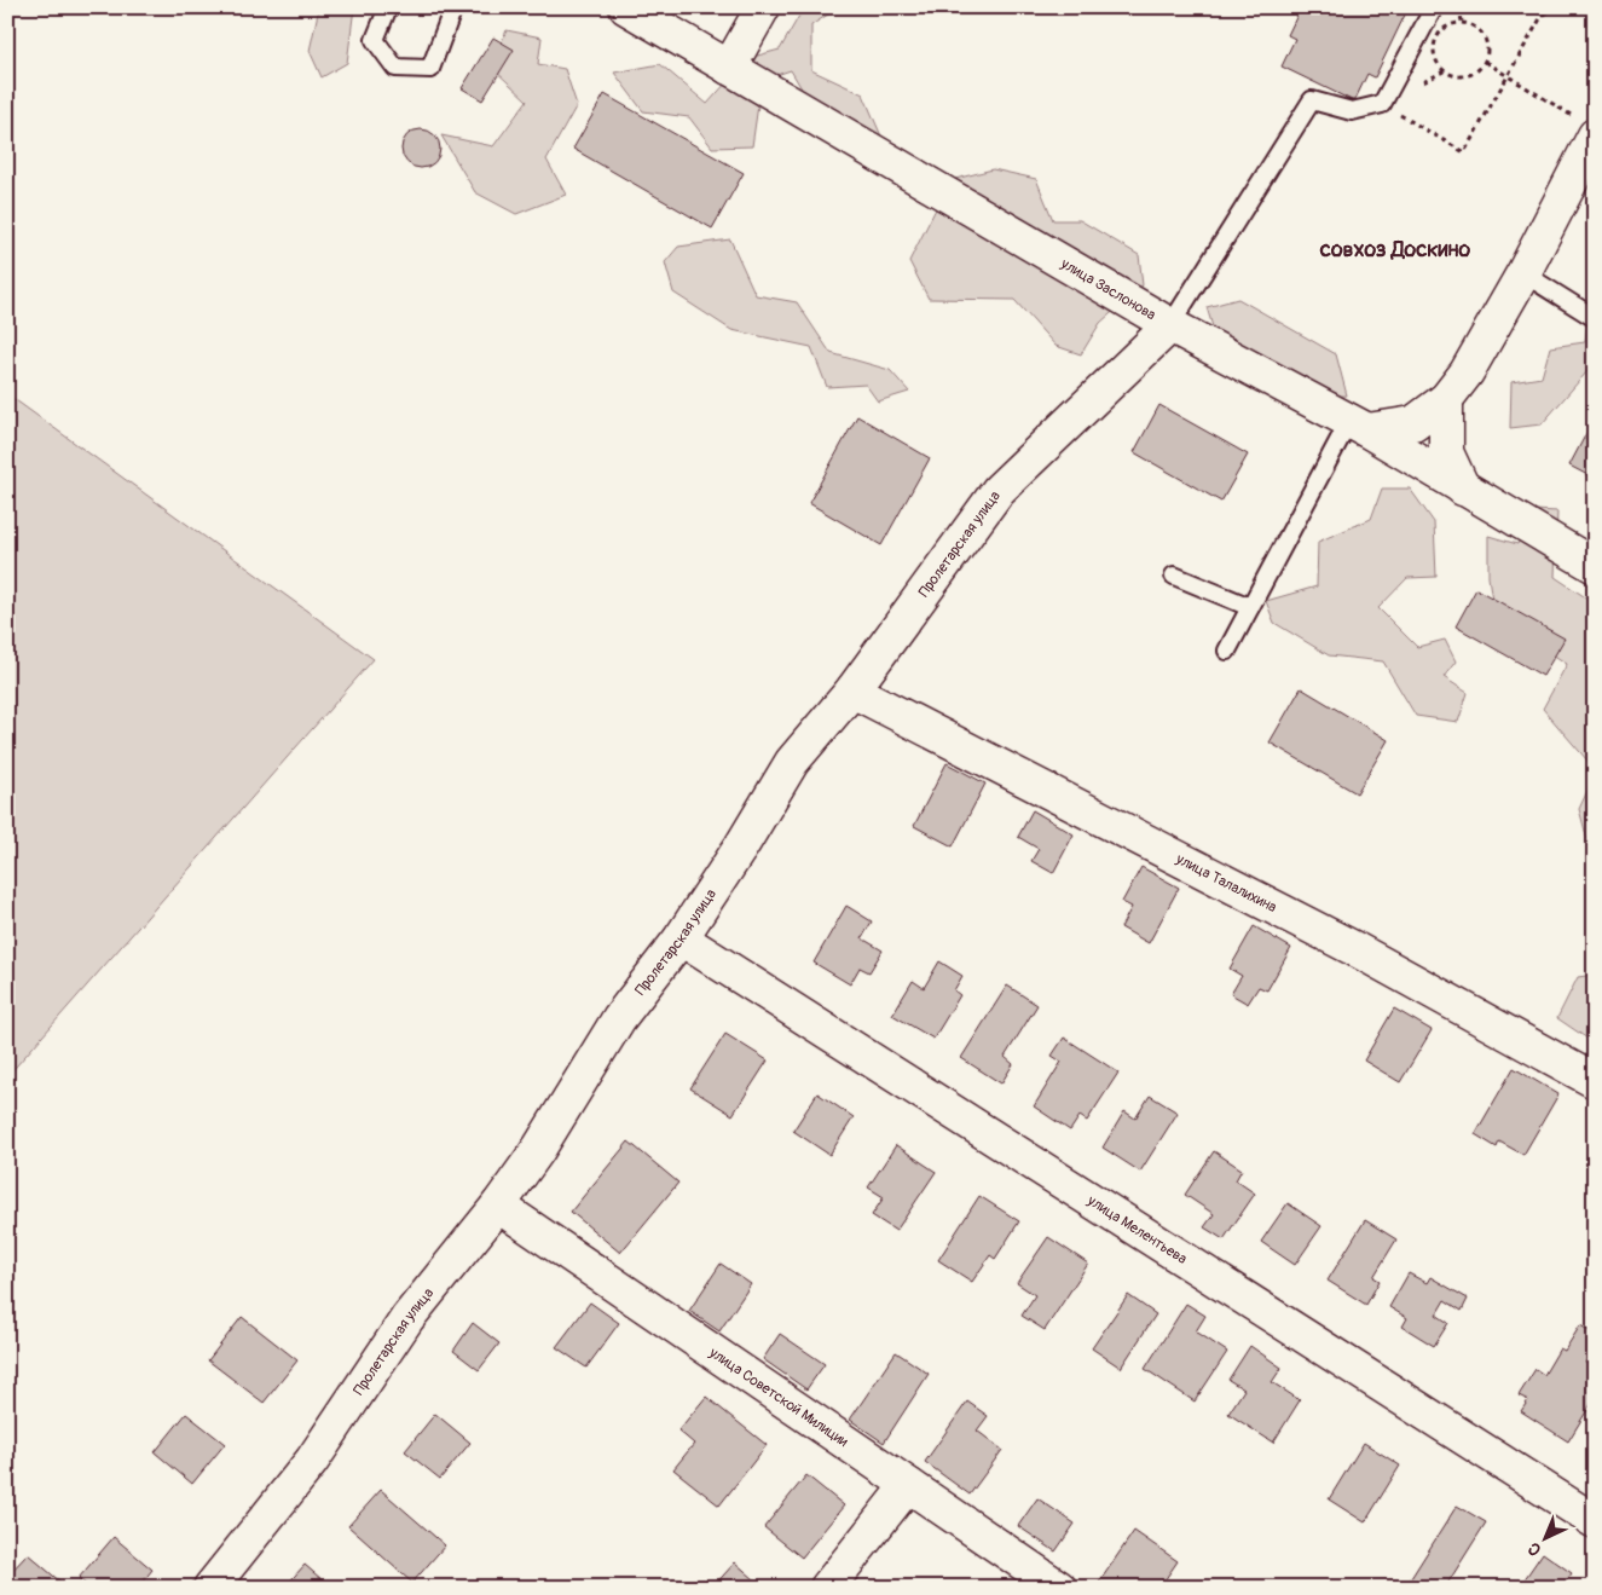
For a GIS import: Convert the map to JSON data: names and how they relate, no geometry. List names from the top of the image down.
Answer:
{
  "streets": {
    "street": [
      "улица Заслонова",
      "Пролетарская улица",
      "улица Талалихина",
      "улица Мелентьева",
      "улица Советской Милиции"
    ]
  },
  "crossings": [
    ["улица Заслонова", "Пролетарская улица"],
    ["Пролетарская улица", "улица Талалихина"],
    ["Пролетарская улица", "улица Мелентьева"],
    ["Пролетарская улица", "улица Советской Милиции"]
  ],
  "districts": ["совхоз Доскино"],
  "north": "bottom left"
}
